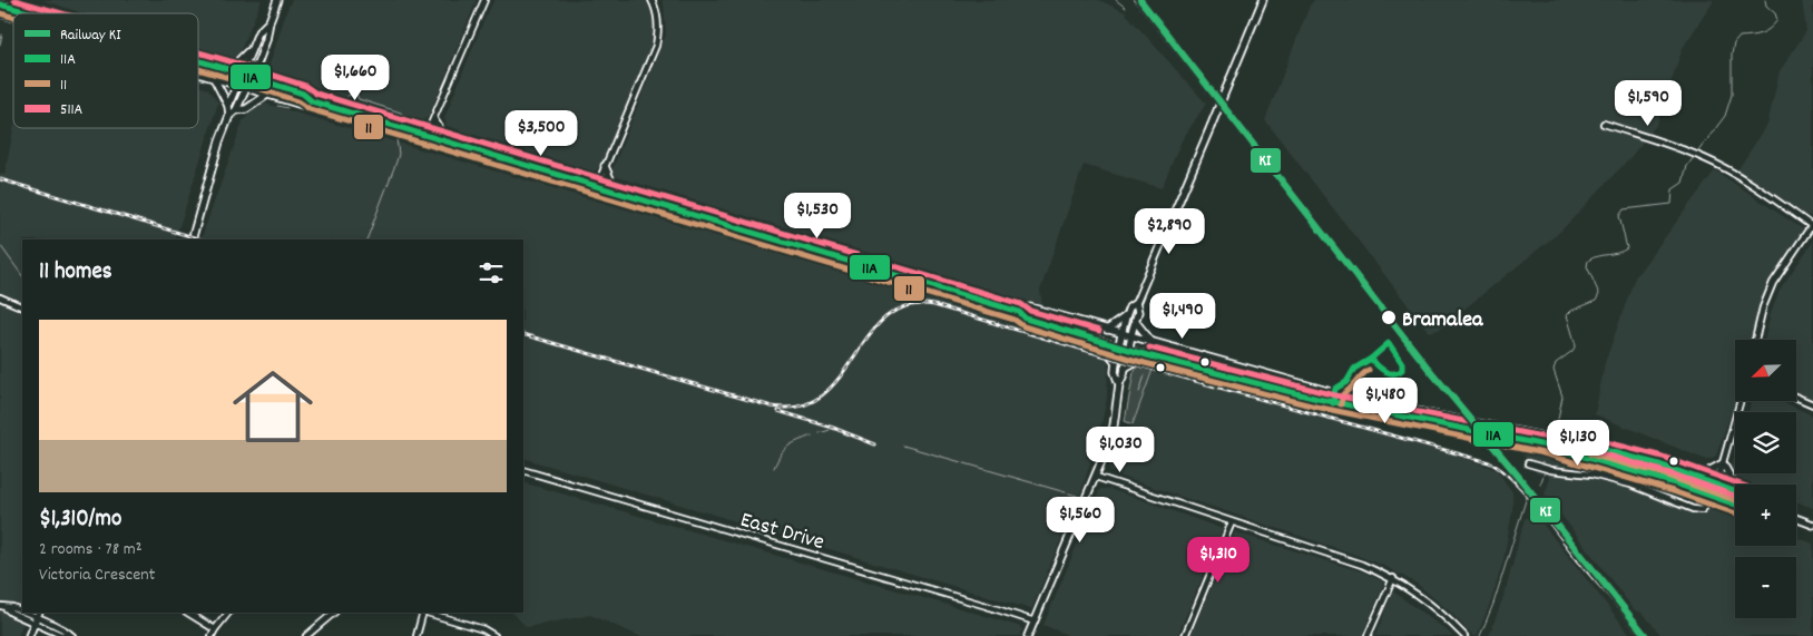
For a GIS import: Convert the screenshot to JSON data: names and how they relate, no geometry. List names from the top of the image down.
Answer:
{
  "streets": {
    "street": ["East Drive"]
  },
  "places": ["Bramalea"],
  "lines": [
    "rail line KI",
    "transit line 511A",
    "transit line 11A",
    "transit line 11"
  ],
  "legend": [
    "Railway KI",
    "11A",
    "11",
    "511A"
  ],
  "north": "bottom left",
  "page": {
    "price": [
      "$1,660",
      "$1,590",
      "$3,500",
      "$1,530",
      "$2,890",
      "$1,490",
      "$1,480",
      "$1,130",
      "$1,030",
      "$1,560",
      "$1,310"
    ],
    "heading": "11 homes",
    "list": [
      {
        "name": "$1,310/mo",
        "note": "2 rooms · 78 m² · Victoria Crescent"
      }
    ],
    "map_buttons": ["+", "−"]
  }
}
